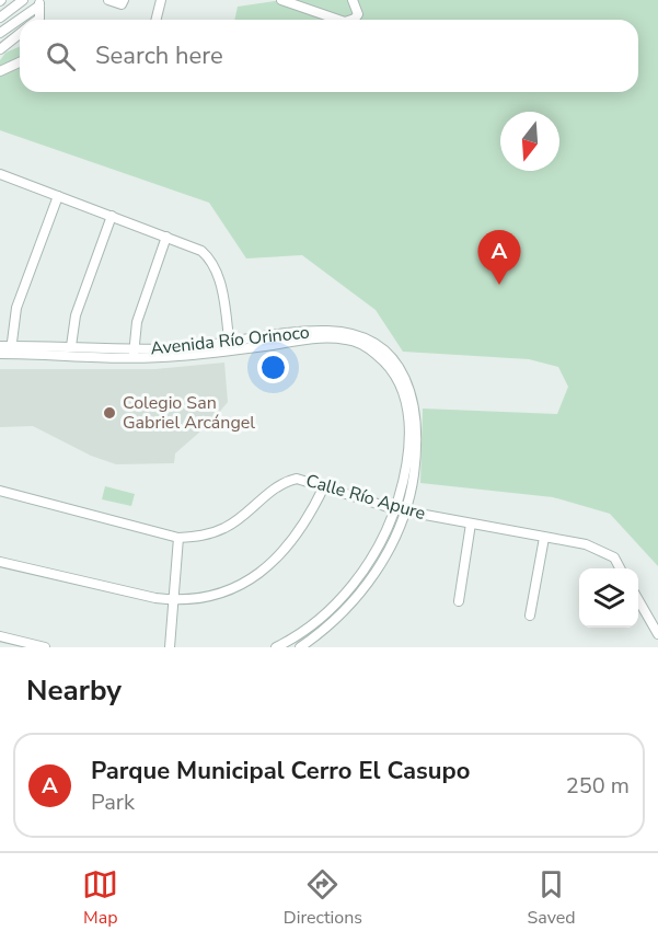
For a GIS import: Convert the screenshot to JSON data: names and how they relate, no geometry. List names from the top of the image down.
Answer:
{
  "streets": {
    "street": ["Avenida Río Orinoco", "Calle Río Apure"]
  },
  "crossings": [
    ["Avenida Río Orinoco", "Calle Río Apure"]
  ],
  "places": ["Colegio San Gabriel Arcángel"],
  "north": "bottom",
  "page": {
    "search": "Search here",
    "pins": "A",
    "heading": "Nearby",
    "list": [
      {
        "mark": "A",
        "name": "Parque Municipal Cerro El Casupo",
        "note": "Park",
        "value": "250 m"
      }
    ],
    "nav": ["Map", "Directions", "Saved"]
  }
}
